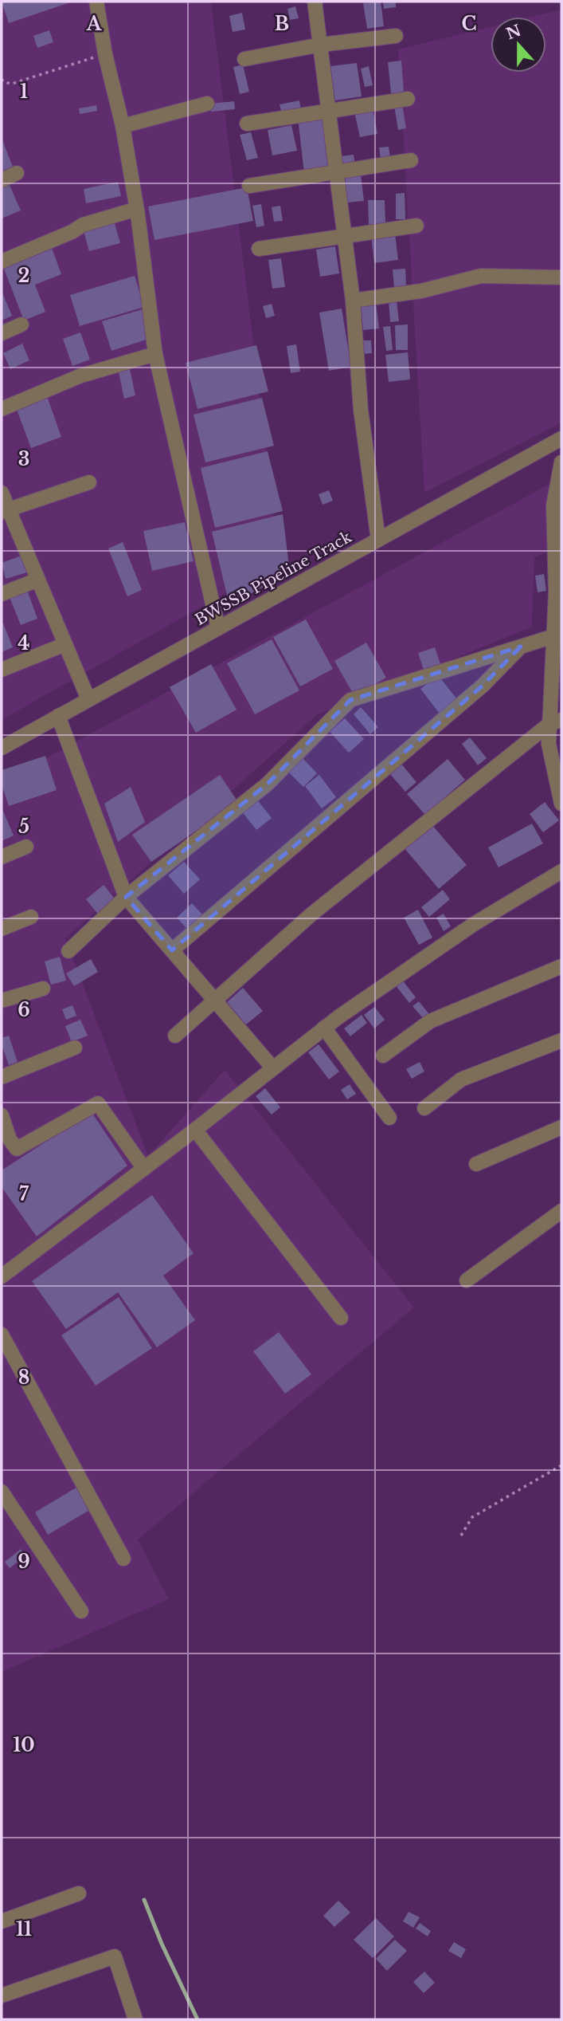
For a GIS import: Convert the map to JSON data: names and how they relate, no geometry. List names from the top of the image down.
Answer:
{
  "streets": {
    "street": ["BWSSB Pipeline Track"]
  },
  "north": "top",
  "grid": {
    "columns": ["A", "B", "C"],
    "rows": [
      "1",
      "2",
      "3",
      "4",
      "5",
      "6",
      "7",
      "8",
      "9",
      "10",
      "11"
    ]
  }
}
